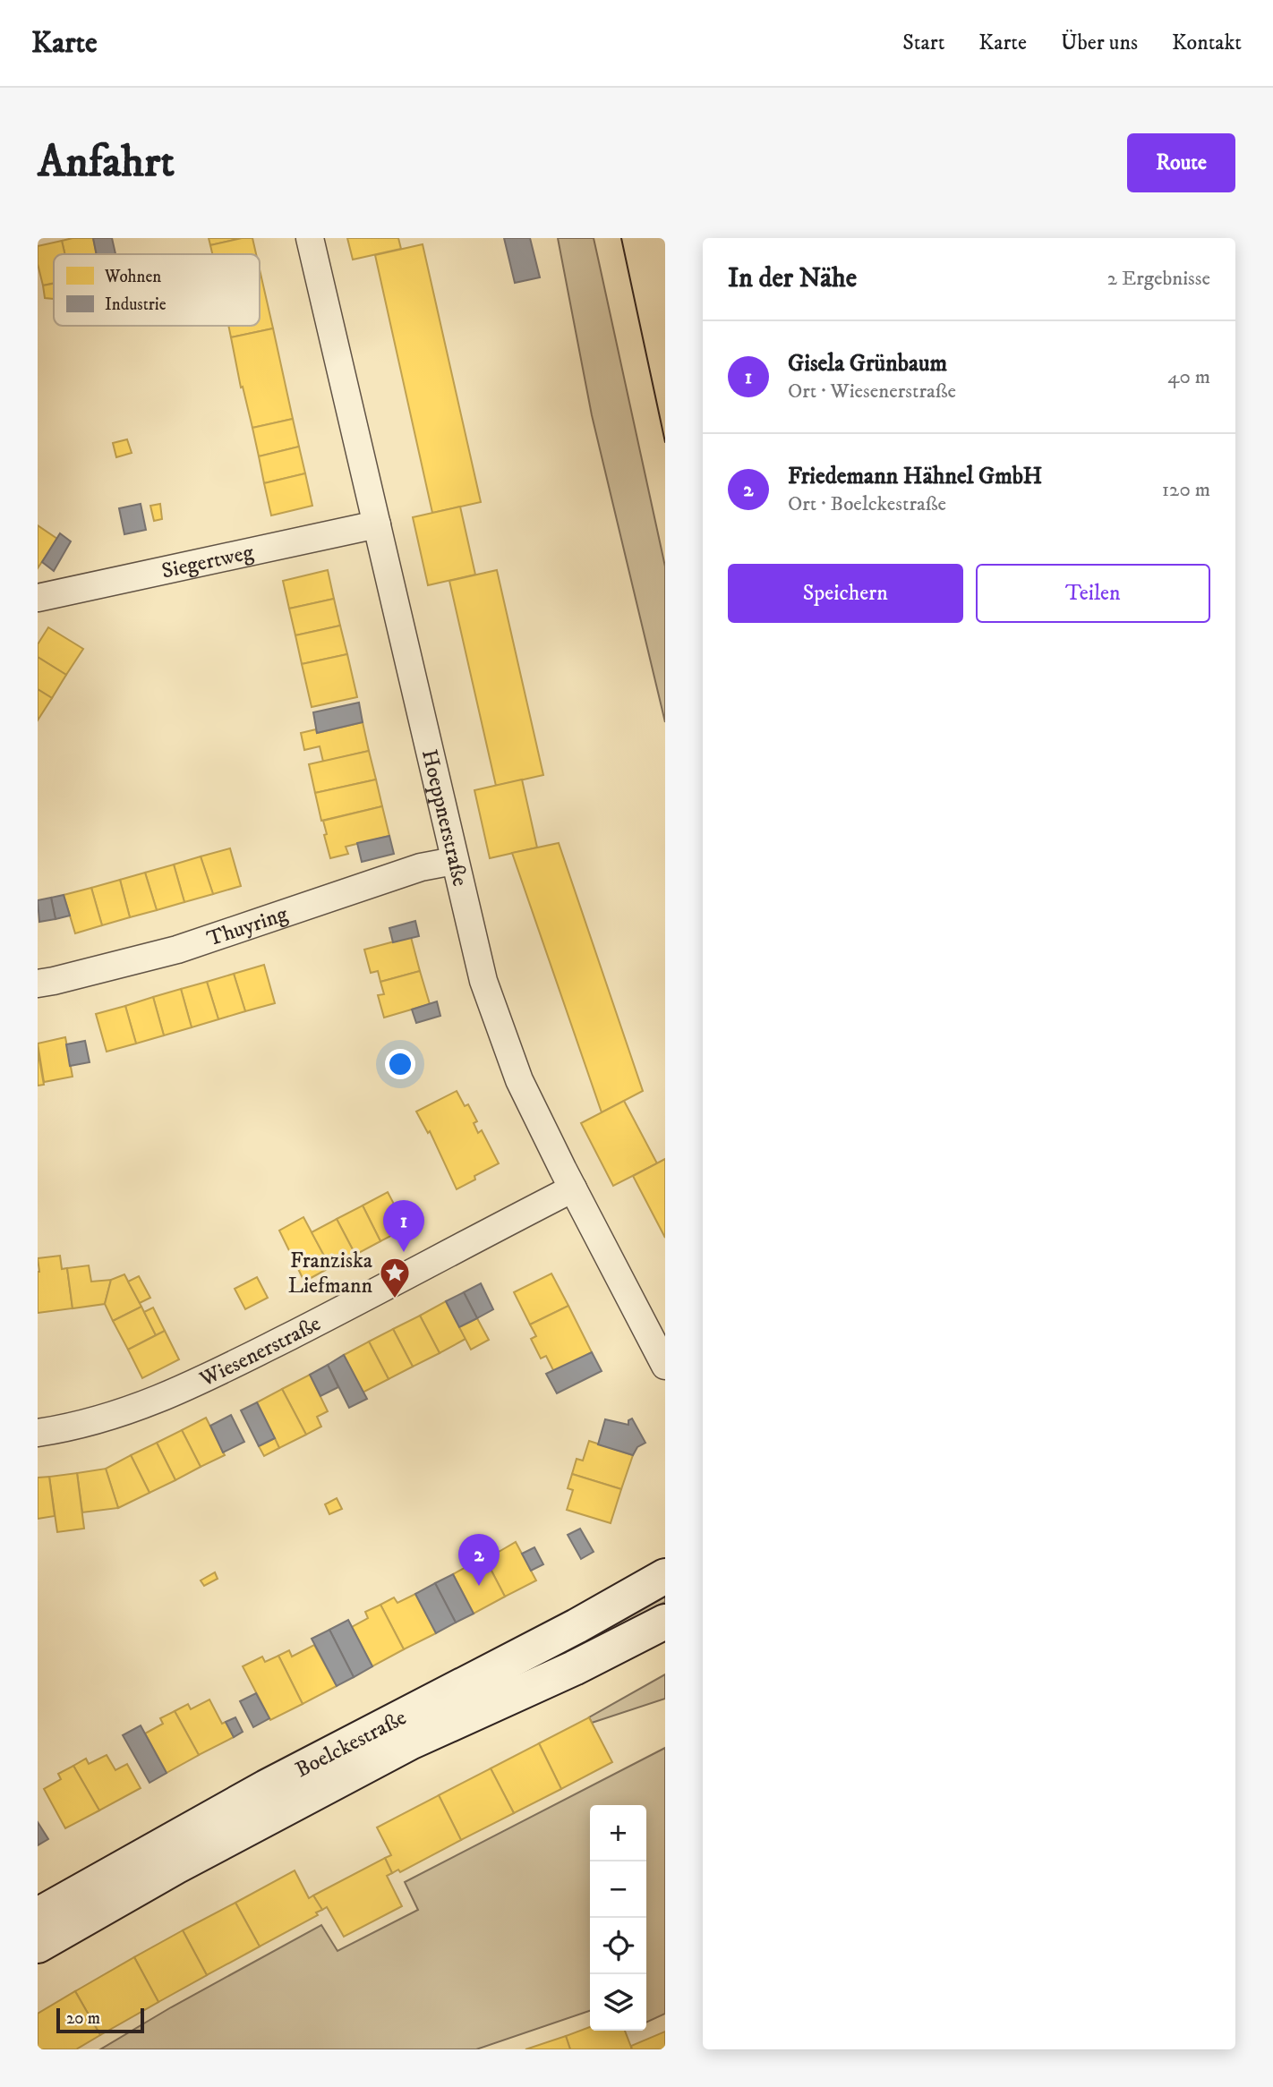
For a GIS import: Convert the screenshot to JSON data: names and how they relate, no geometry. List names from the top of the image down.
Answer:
{
  "streets": {
    "main road": ["Boelckestraße"],
    "street": [
      "Siegertweg",
      "Hoeppnerstraße",
      "Thuyring",
      "Wiesenerstraße"
    ]
  },
  "crossings": [
    ["Siegertweg", "Hoeppnerstraße"],
    ["Hoeppnerstraße", "Thuyring"],
    ["Hoeppnerstraße", "Wiesenerstraße"]
  ],
  "places": {
    "place": ["Franziska Liefmann"]
  },
  "legend": ["Wohnen", "Industrie"],
  "scale_bar": "20 m",
  "page": {
    "header": "Karte",
    "nav": [
      "Start",
      "Karte",
      "Über uns",
      "Kontakt"
    ],
    "buttons": [
      "Route",
      ["Speichern", "Teilen"]
    ],
    "title": "Anfahrt",
    "heading": ["In der Nähe", "2 Ergebnisse"],
    "list": [
      {
        "mark": "1",
        "name": "Gisela Grünbaum",
        "note": "Ort · Wiesenerstraße",
        "value": "40 m"
      },
      {
        "mark": "2",
        "name": "Friedemann Hähnel GmbH",
        "note": "Ort · Boelckestraße",
        "value": "120 m"
      }
    ],
    "pins": ["1", "2"],
    "map_buttons": ["+", "−"],
    "scale": "20 m"
  }
}
